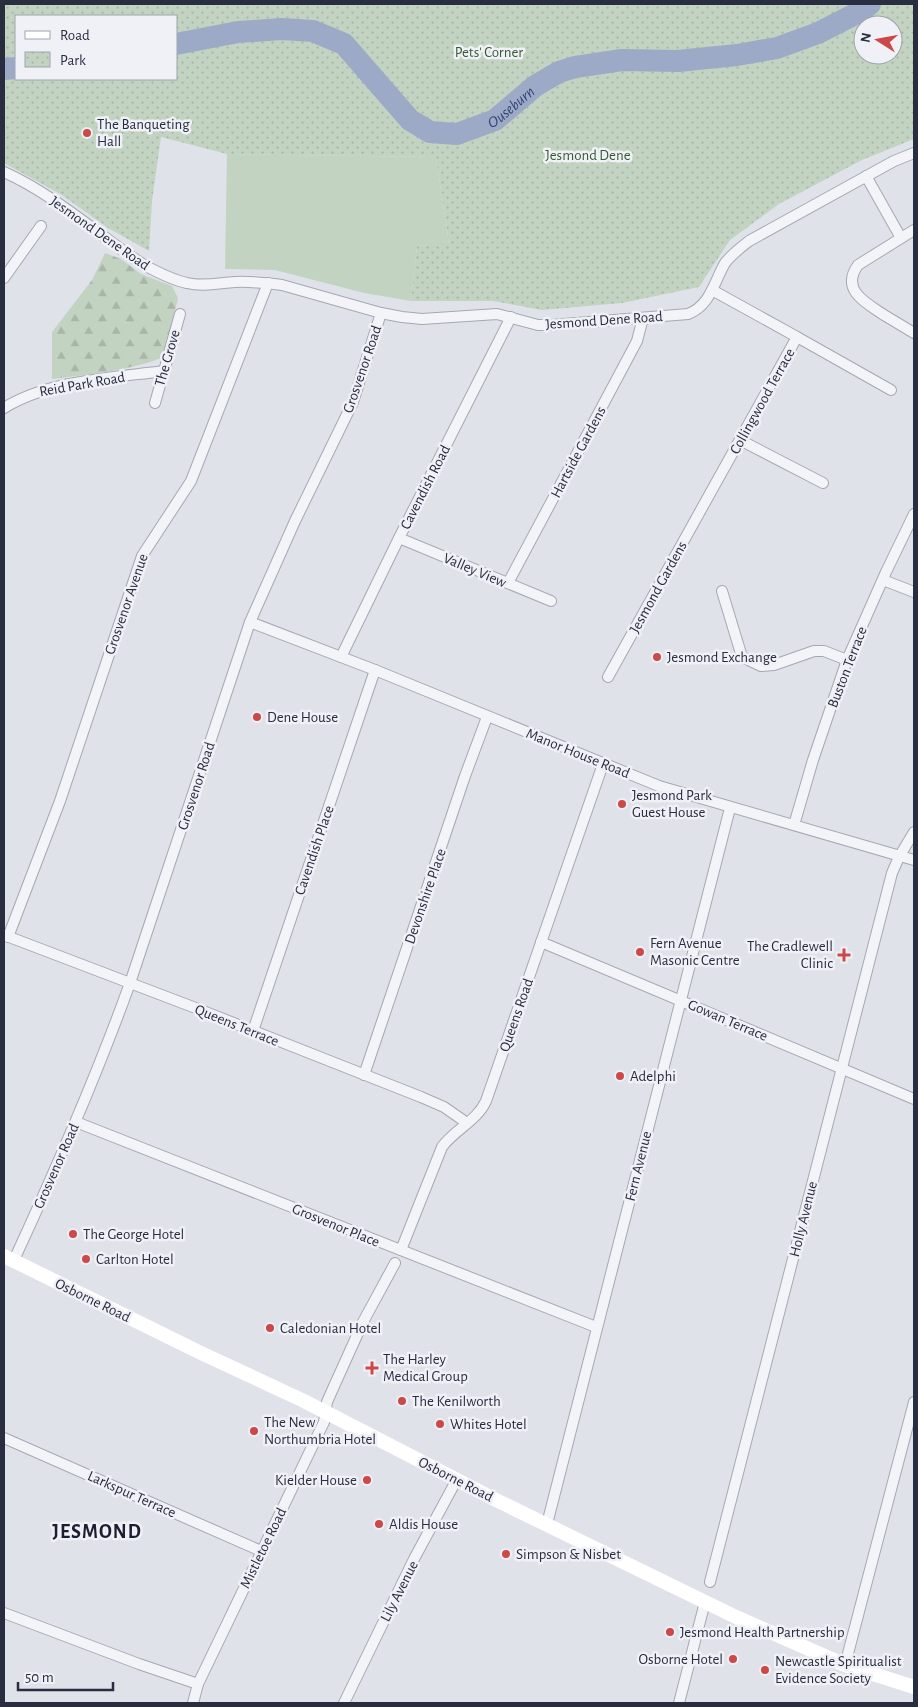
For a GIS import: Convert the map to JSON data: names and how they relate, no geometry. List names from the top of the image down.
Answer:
{
  "streets": {
    "main road": ["Osborne Road"],
    "street": [
      "Jesmond Dene Road",
      "The Grove",
      "Grosvenor Road",
      "Reid Park Road",
      "Collingwood Terrace",
      "Hartside Gardens",
      "Cavendish Road",
      "Valley View",
      "Jesmond Gardens",
      "Grosvenor Avenue",
      "Buston Terrace",
      "Manor House Road",
      "Cavendish Place",
      "Devonshire Place",
      "Queens Road",
      "Gowan Terrace",
      "Queens Terrace",
      "Fern Avenue",
      "Holly Avenue",
      "Grosvenor Place",
      "Larkspur Terrace",
      "Mistletoe Road",
      "Lily Avenue"
    ]
  },
  "crossings": [
    ["Jesmond Dene Road", "Grosvenor Road"],
    ["Jesmond Dene Road", "Collingwood Terrace"],
    ["Jesmond Dene Road", "Hartside Gardens"],
    ["Jesmond Dene Road", "Cavendish Road"],
    ["Jesmond Dene Road", "Grosvenor Avenue"],
    ["The Grove", "Reid Park Road"],
    ["Grosvenor Road", "Manor House Road"],
    ["Grosvenor Road", "Queens Terrace"],
    ["Grosvenor Road", "Grosvenor Place"],
    ["Grosvenor Road", "Osborne Road"],
    ["Collingwood Terrace", "Jesmond Gardens"],
    ["Hartside Gardens", "Valley View"],
    ["Cavendish Road", "Valley View"],
    ["Cavendish Road", "Manor House Road"],
    ["Grosvenor Avenue", "Queens Terrace"],
    ["Buston Terrace", "Manor House Road"],
    ["Manor House Road", "Cavendish Place"],
    ["Manor House Road", "Devonshire Place"],
    ["Manor House Road", "Queens Road"],
    ["Manor House Road", "Fern Avenue"],
    ["Manor House Road", "Holly Avenue"],
    ["Cavendish Place", "Queens Terrace"],
    ["Devonshire Place", "Queens Terrace"],
    ["Queens Road", "Gowan Terrace"],
    ["Queens Road", "Queens Terrace"],
    ["Queens Road", "Grosvenor Place"],
    ["Gowan Terrace", "Fern Avenue"],
    ["Gowan Terrace", "Holly Avenue"],
    ["Fern Avenue", "Grosvenor Place"],
    ["Fern Avenue", "Osborne Road"],
    ["Osborne Road", "Mistletoe Road"],
    ["Osborne Road", "Lily Avenue"],
    ["Larkspur Terrace", "Mistletoe Road"]
  ],
  "districts": ["JESMOND"],
  "water": ["Ouseburn"],
  "parks": ["Pets' Corner", "Jesmond Dene"],
  "places": {
    "other": [
      "The Banqueting Hall",
      "Jesmond Exchange",
      "Dene House",
      "Jesmond Park Guest House",
      "Fern Avenue Masonic Centre",
      "Adelphi",
      "The George Hotel",
      "Carlton Hotel",
      "Caledonian Hotel",
      "The Kenilworth",
      "Whites Hotel",
      "The New Northumbria Hotel",
      "Kielder House",
      "Aldis House",
      "Simpson & Nisbet",
      "Jesmond Health Partnership",
      "Osborne Hotel",
      "Newcastle Spiritualist Evidence Society"
    ],
    "health": ["The Cradlewell Clinic", "The Harley Medical Group"]
  },
  "legend": ["Road", "Park"],
  "scale_bar": "50 m",
  "north": "left"
}
